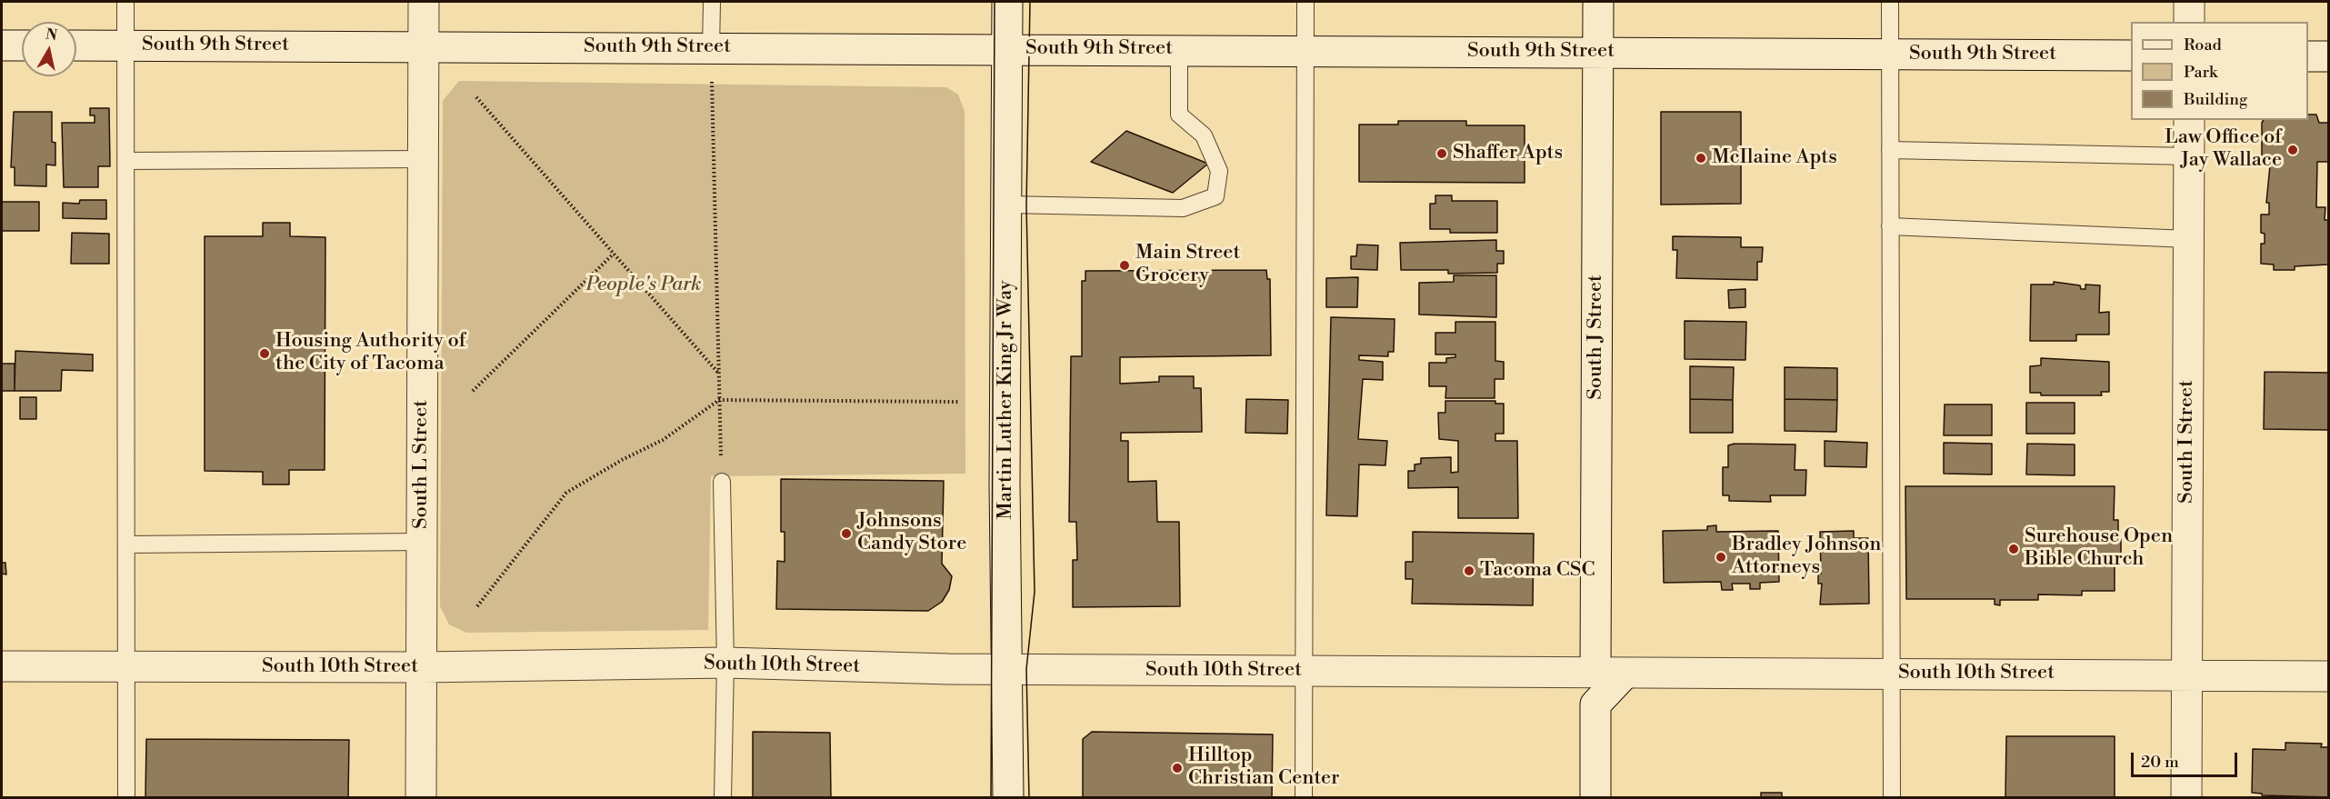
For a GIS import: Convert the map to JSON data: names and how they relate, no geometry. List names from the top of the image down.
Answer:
{
  "streets": {
    "street": [
      "South 9th Street",
      "South J Street",
      "Martin Luther King Jr Way",
      "South I Street",
      "South L Street",
      "South 10th Street"
    ]
  },
  "crossings": [
    ["South 9th Street", "South J Street"],
    ["South 9th Street", "Martin Luther King Jr Way"],
    ["South 9th Street", "South L Street"],
    ["South J Street", "South 10th Street"],
    ["Martin Luther King Jr Way", "South 10th Street"],
    ["South I Street", "South 10th Street"],
    ["South L Street", "South 10th Street"]
  ],
  "parks": ["People's Park"],
  "places": [
    "Law Office of Jay Wallace",
    "Shaffer Apts",
    "McIlaine Apts",
    "Main Street Grocery",
    "Housing Authority of the City of Tacoma",
    "Johnsons Candy Store",
    "Surehouse Open Bible Church",
    "Bradley Johnson Attorneys",
    "Tacoma CSC",
    "Hilltop Christian Center"
  ],
  "legend": ["Road", "Park", "Building"],
  "scale_bar": "20 m",
  "north": "top"
}
